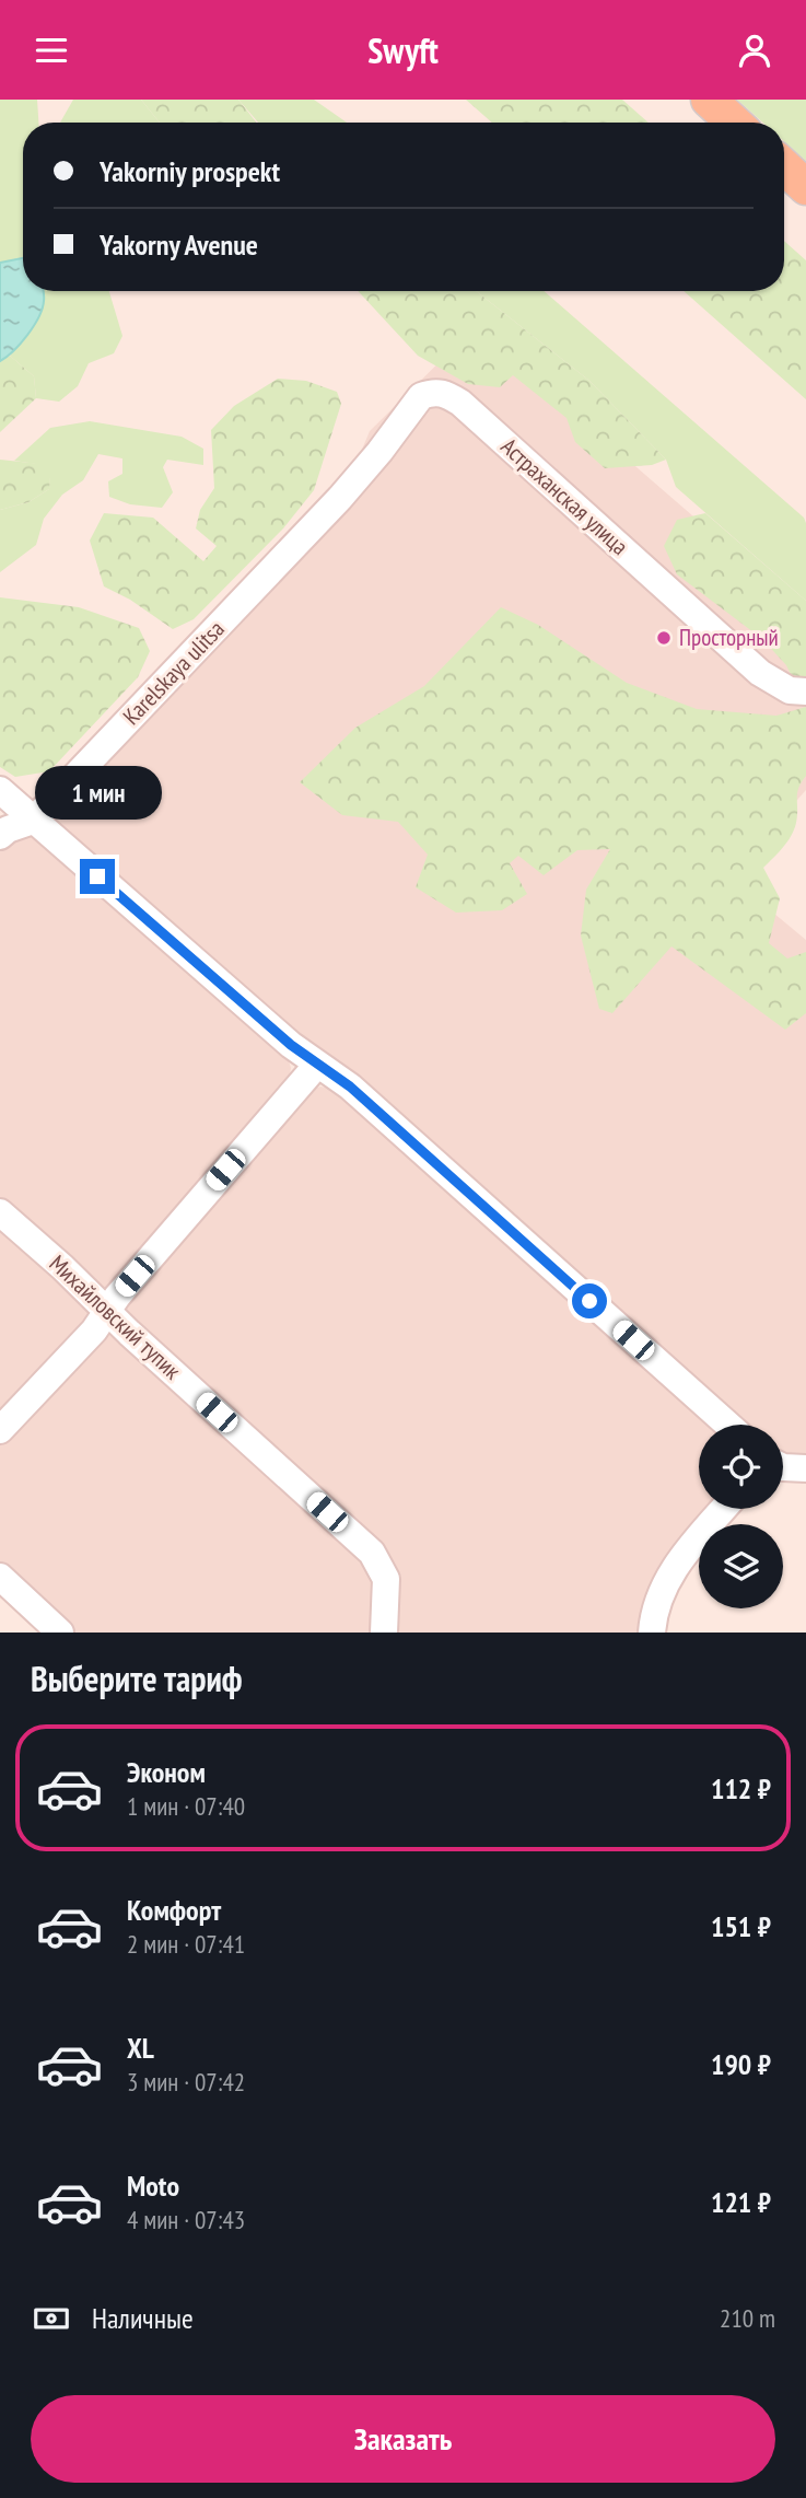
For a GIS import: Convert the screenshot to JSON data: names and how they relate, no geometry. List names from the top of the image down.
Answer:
{
  "streets": {
    "street": ["Астраханская улица", "Karelskaya ulitsa", "Михайловский тупик"]
  },
  "crossings": [
    ["Астраханская улица", "Karelskaya ulitsa"]
  ],
  "places": ["Просторный"],
  "page": {
    "header": "Swyft",
    "banner": ["Yakorniy prospekt", "Yakorny Avenue"],
    "bubble": "1 мин",
    "heading": "Выберите тариф",
    "list": [
      {
        "name": "Эконом",
        "note": "1 мин · 07:40",
        "value": "112 ₽"
      },
      {
        "name": "Комфорт",
        "note": "2 мин · 07:41",
        "value": "151 ₽"
      },
      {
        "name": "XL",
        "note": "3 мин · 07:42",
        "value": "190 ₽"
      },
      {
        "name": "Moto",
        "note": "4 мин · 07:43",
        "value": "121 ₽"
      }
    ],
    "pay": ["Наличные", "210 m"],
    "buttons": "Заказать"
  }
}
